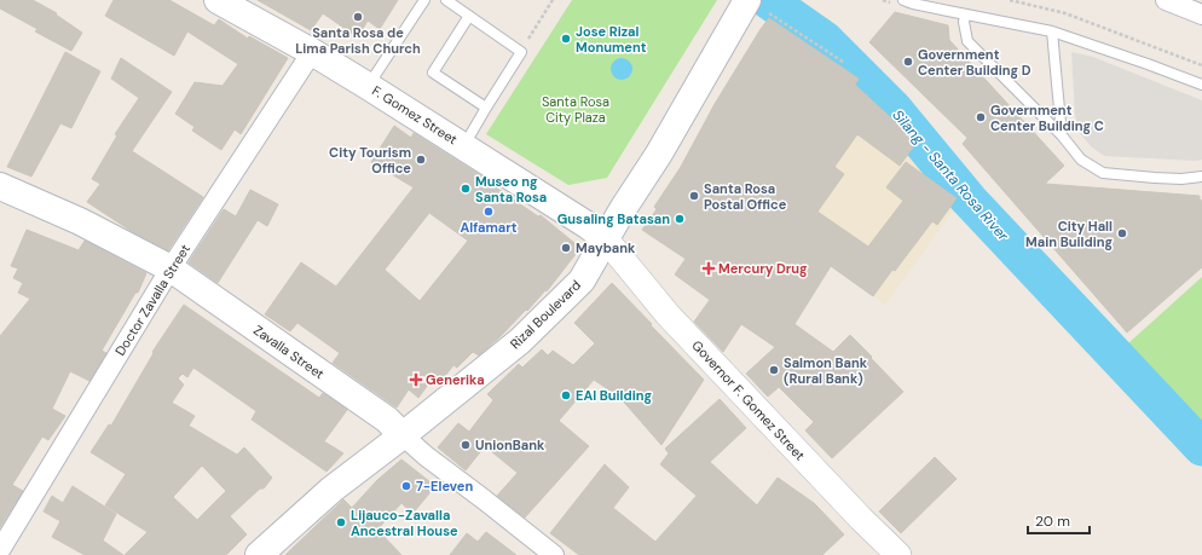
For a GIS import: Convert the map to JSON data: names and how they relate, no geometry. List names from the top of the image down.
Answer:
{
  "streets": {
    "main road": ["F. Gomez Street", "Rizal Boulevard", "Zavalla Street"],
    "street": ["Doctor Zavalla Street", "Governor F. Gomez Street"]
  },
  "crossings": [
    ["F. Gomez Street", "Doctor Zavalla Street"],
    ["F. Gomez Street", "Rizal Boulevard"],
    ["F. Gomez Street", "Governor F. Gomez Street"],
    ["Doctor Zavalla Street", "Zavalla Street"],
    ["Rizal Boulevard", "Zavalla Street"],
    ["Rizal Boulevard", "Governor F. Gomez Street"]
  ],
  "water": ["Silang - Santa Rosa River"],
  "parks": ["Santa Rosa City Plaza"],
  "places": {
    "other": [
      "Santa Rosa de Lima Parish Church",
      "Jose Rizal Monument",
      "Government Center Building D",
      "Government Center Building C",
      "City Tourism Office",
      "Museo ng Santa Rosa",
      "Santa Rosa Postal Office",
      "Alfamart",
      "Gusaling Batasan",
      "City Hall Main Building",
      "Maybank",
      "Salmon Bank (Rural Bank)",
      "EAI Building",
      "UnionBank",
      "7-Eleven",
      "Lijauco-Zavalla Ancestral House"
    ],
    "health": ["Mercury Drug", "Generika"]
  },
  "scale_bar": "20 m"
}
